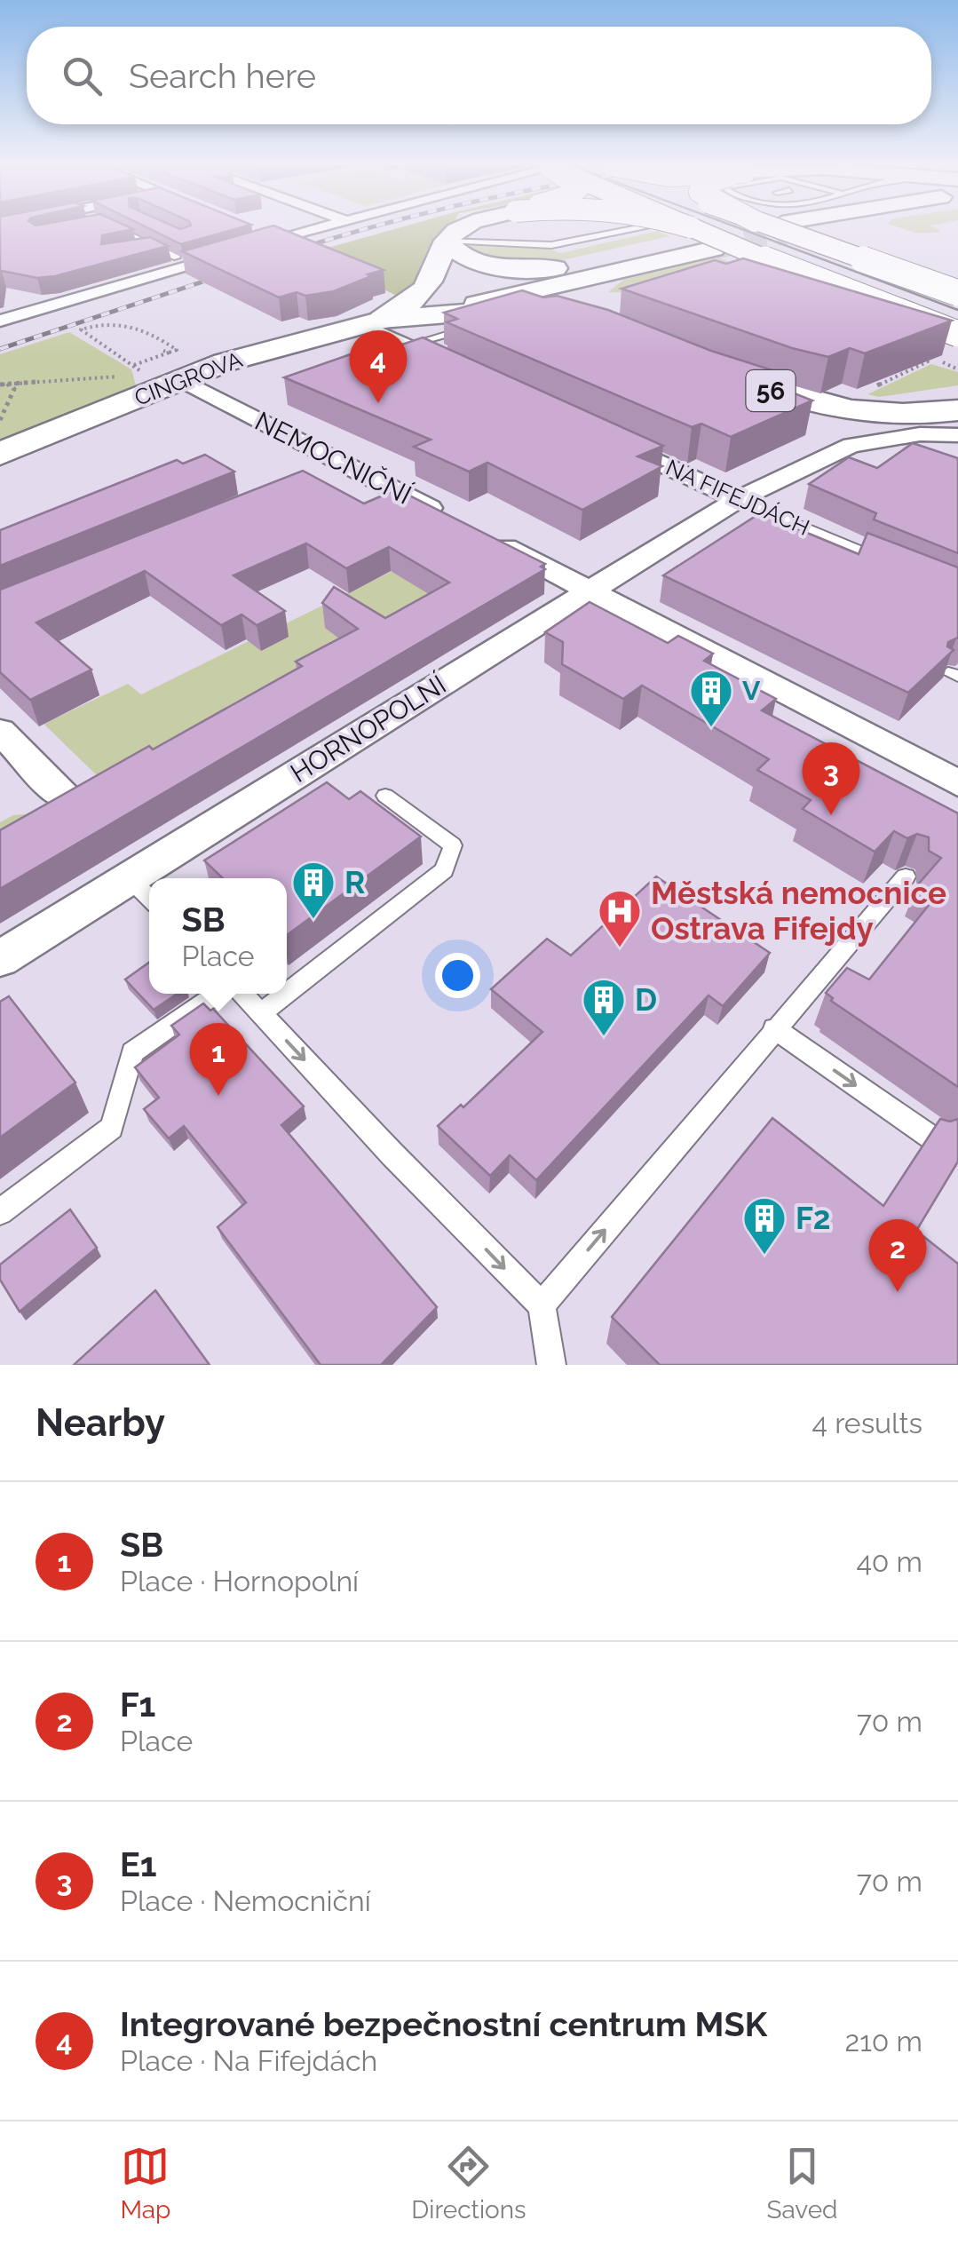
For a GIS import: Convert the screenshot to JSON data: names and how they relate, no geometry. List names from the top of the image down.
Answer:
{
  "streets": {
    "main road": ["CINGROVA", "56"],
    "street": ["NEMOCNIČNÍ", "NA FIFEJDÁCH", "HORNOPOLNÍ"]
  },
  "crossings": [
    ["CINGROVA", "NEMOCNIČNÍ"],
    ["56", "HORNOPOLNÍ"],
    ["NA FIFEJDÁCH", "HORNOPOLNÍ"]
  ],
  "places": {
    "building": [
      "V",
      "R",
      "D",
      "F2"
    ],
    "hospital": ["Městská nemocnice Ostrava Fifejdy"]
  },
  "page": {
    "search": "Search here",
    "pins": [
      "4",
      "3",
      "1",
      "2"
    ],
    "popup": ["SB", "Place"],
    "heading": ["Nearby", "4 results"],
    "list": [
      {
        "mark": "1",
        "name": "SB",
        "note": "Place · Hornopolní",
        "value": "40 m"
      },
      {
        "mark": "2",
        "name": "F1",
        "note": "Place",
        "value": "70 m"
      },
      {
        "mark": "3",
        "name": "E1",
        "note": "Place · Nemocniční",
        "value": "70 m"
      },
      {
        "mark": "4",
        "name": "Integrované bezpečnostní centrum MSK",
        "note": "Place · Na Fifejdách",
        "value": "210 m"
      }
    ],
    "nav": ["Map", "Directions", "Saved"]
  }
}
